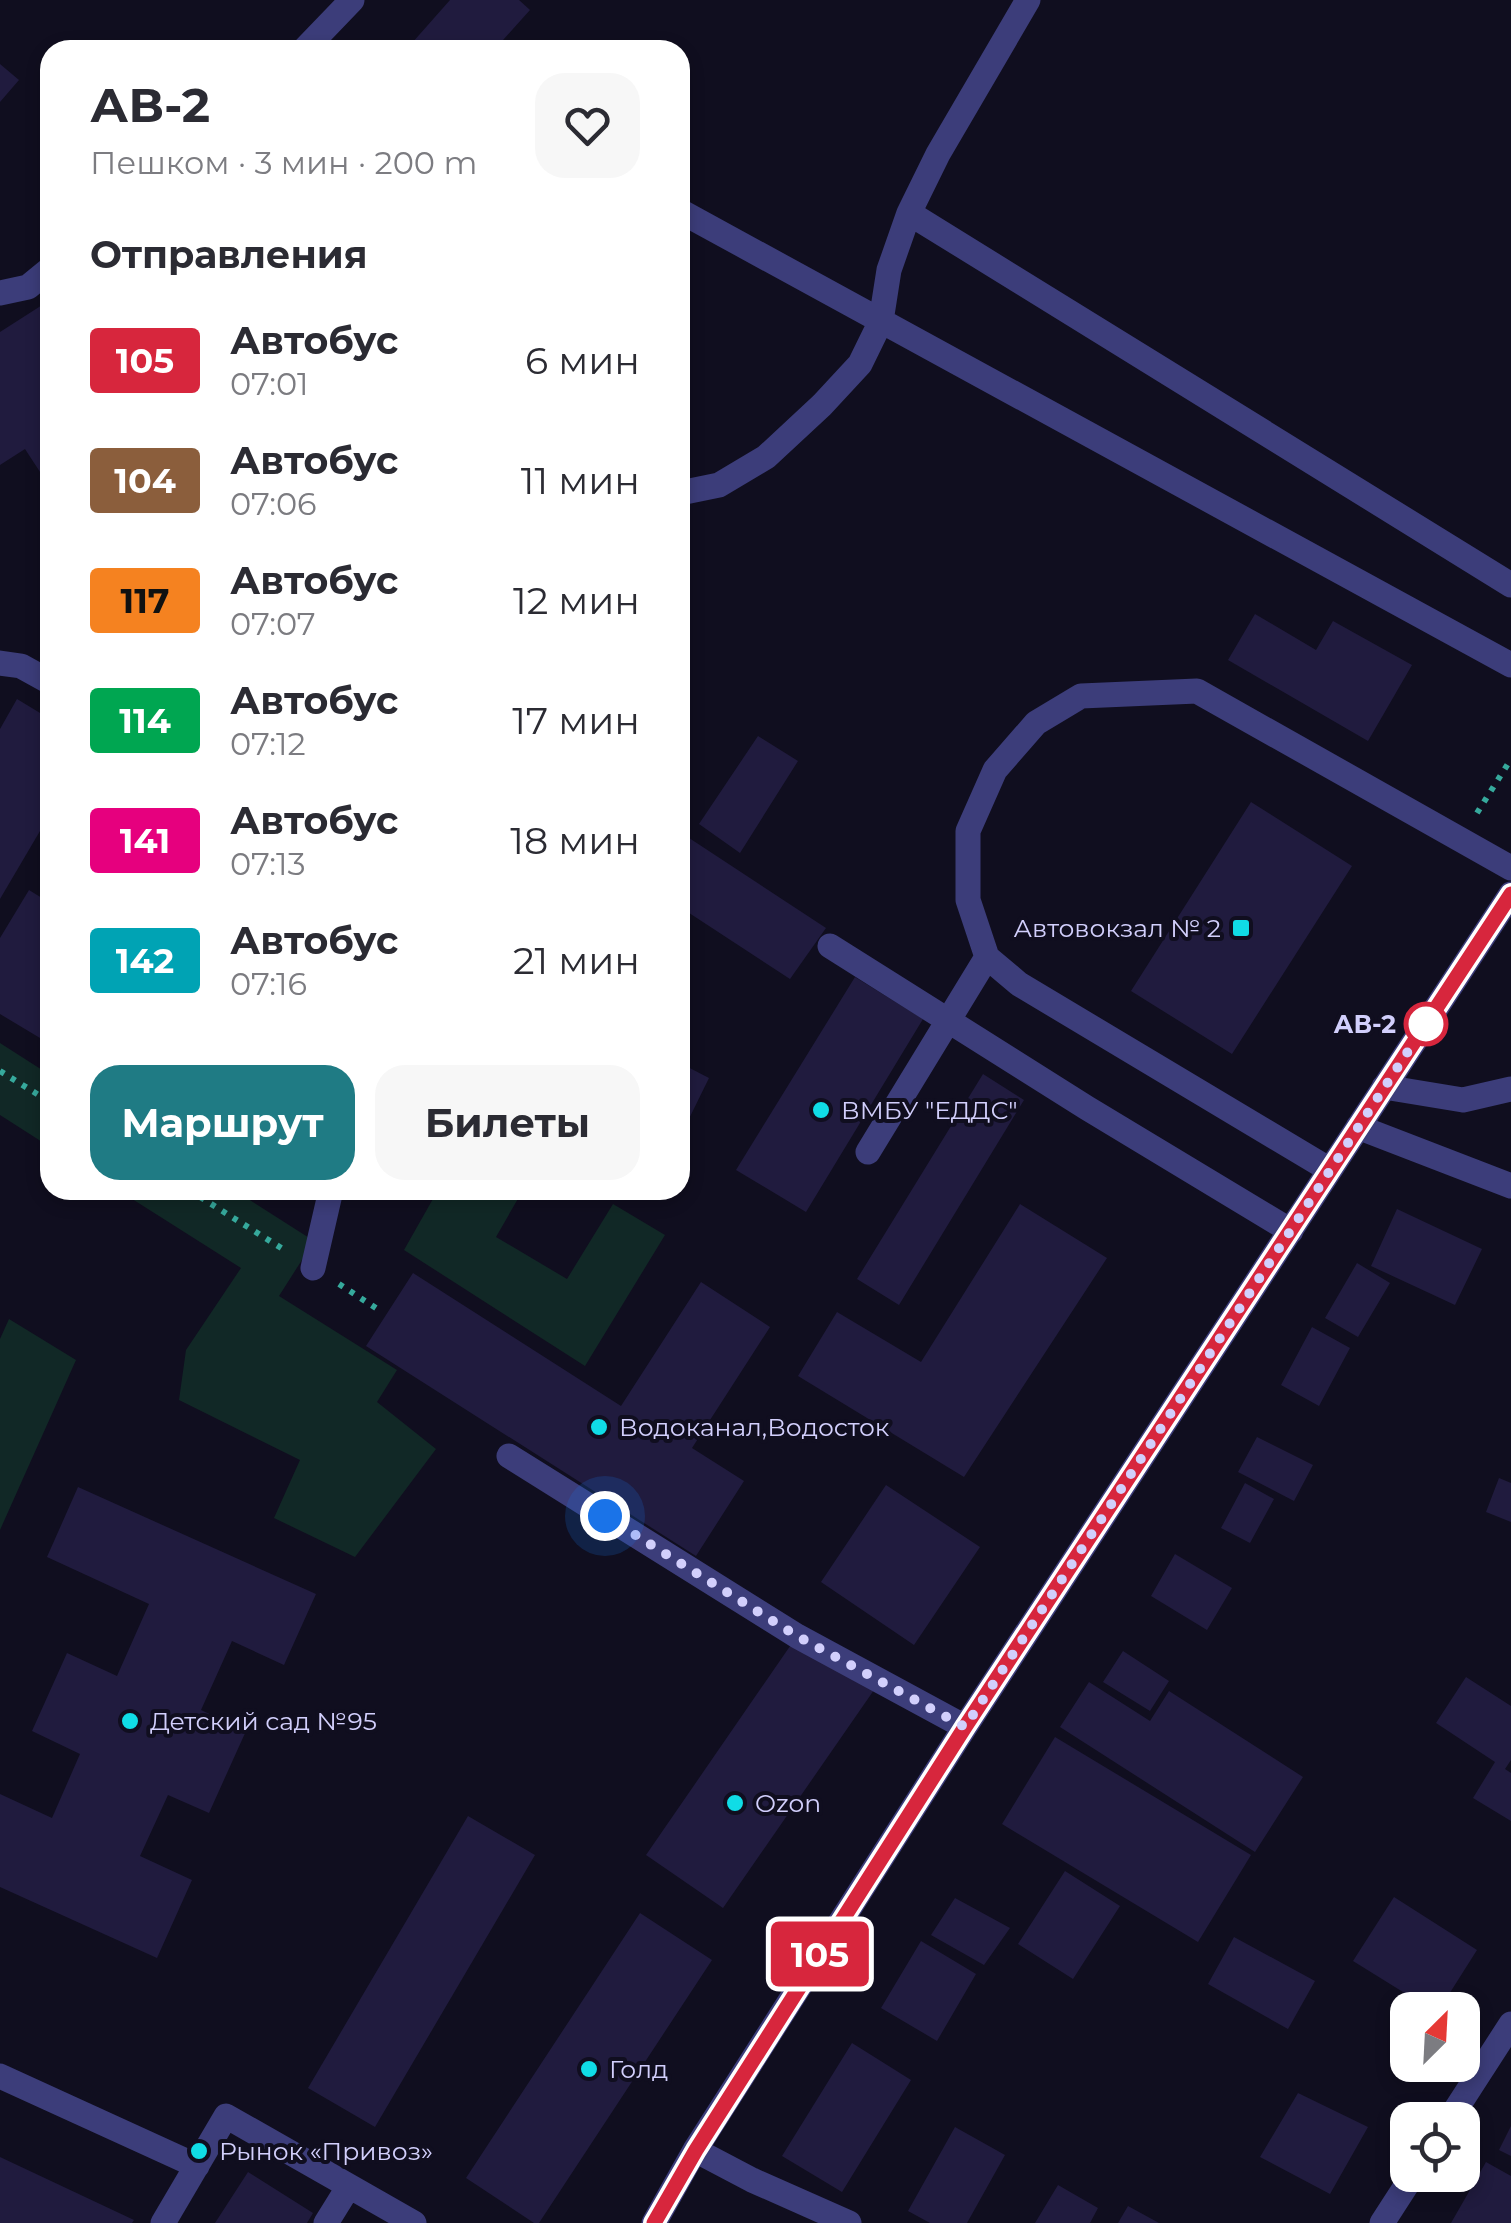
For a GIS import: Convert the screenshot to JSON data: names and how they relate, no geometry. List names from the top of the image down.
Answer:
{
  "places": {
    "transit": ["Автовокзал № 2"],
    "other": [
      "АВ-2",
      "ВМБУ \"ЕДДС\"",
      "Водоканал,Водосток",
      "Детский сад №95",
      "Ozon",
      "Голд",
      "Рынок «Привоз»"
    ]
  },
  "lines": ["bus line 105"],
  "north": "top right",
  "page": {
    "on_map": "105",
    "heading": [
      ["АВ-2", "Пешком · 3 мин · 200 m"],
      "Отправления"
    ],
    "list": [
      {
        "mark": "105",
        "name": "Автобус",
        "note": "07:01",
        "value": "6 мин"
      },
      {
        "mark": "104",
        "name": "Автобус",
        "note": "07:06",
        "value": "11 мин"
      },
      {
        "mark": "117",
        "name": "Автобус",
        "note": "07:07",
        "value": "12 мин"
      },
      {
        "mark": "114",
        "name": "Автобус",
        "note": "07:12",
        "value": "17 мин"
      },
      {
        "mark": "141",
        "name": "Автобус",
        "note": "07:13",
        "value": "18 мин"
      },
      {
        "mark": "142",
        "name": "Автобус",
        "note": "07:16",
        "value": "21 мин"
      }
    ],
    "buttons": ["Маршрут", "Билеты"]
  }
}
